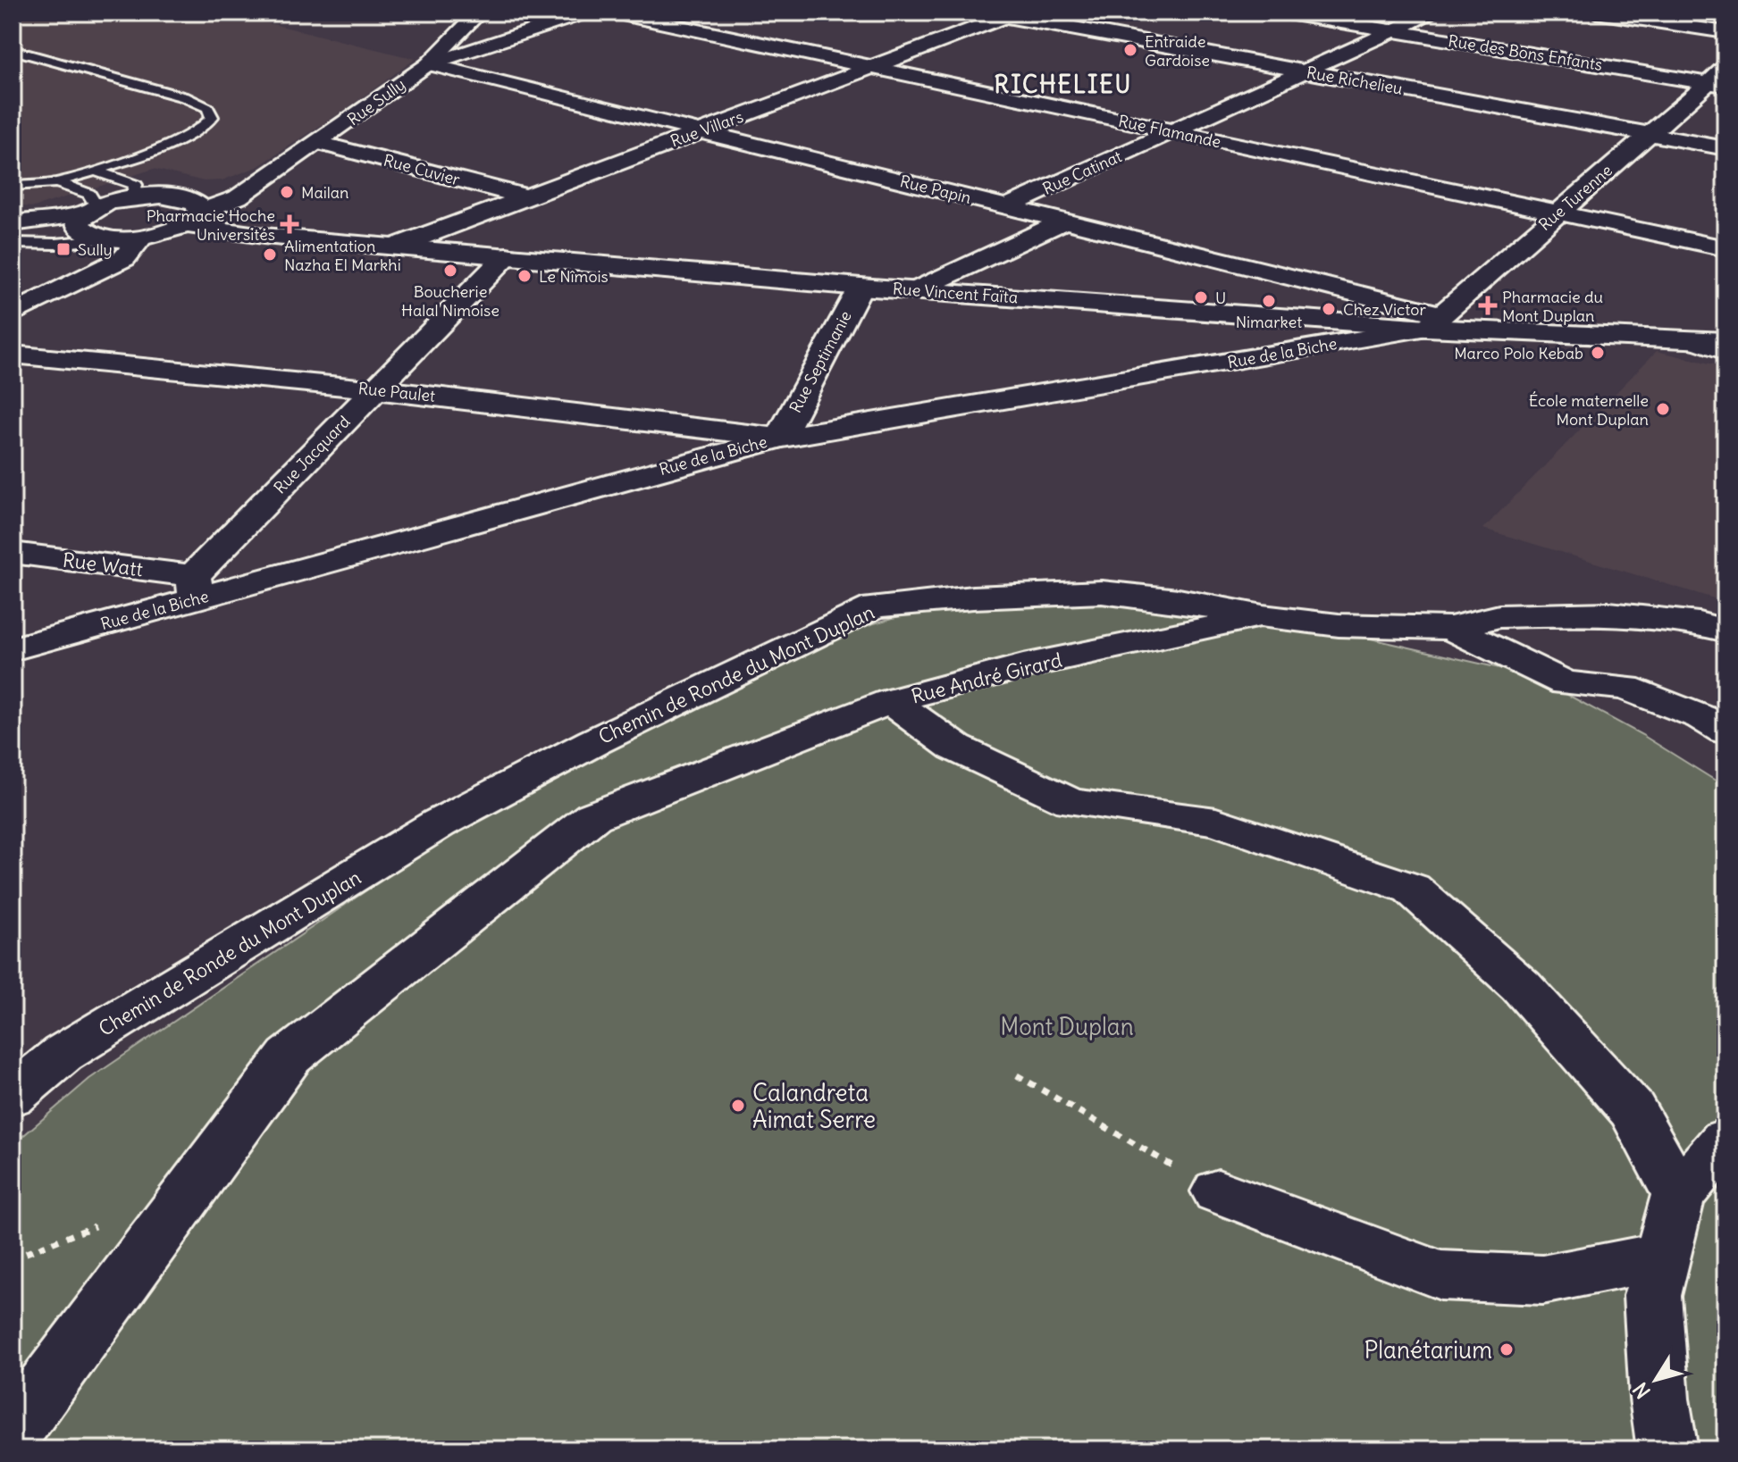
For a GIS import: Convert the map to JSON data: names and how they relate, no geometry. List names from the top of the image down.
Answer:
{
  "streets": {
    "street": [
      "Rue des Bons Enfants",
      "Rue Richelieu",
      "Rue Sully",
      "Rue Villars",
      "Rue Flamande",
      "Rue Cuvier",
      "Rue Catinat",
      "Rue Papin",
      "Rue Turenne",
      "Rue Vincent Faïta",
      "Rue de la Biche",
      "Rue Septimanie",
      "Rue Paulet",
      "Rue Jacquard",
      "Rue Watt",
      "Chemin de Ronde du Mont Duplan",
      "Rue André Girard"
    ]
  },
  "crossings": [
    ["Rue des Bons Enfants", "Rue Catinat"],
    ["Rue des Bons Enfants", "Rue Turenne"],
    ["Rue Richelieu", "Rue Villars"],
    ["Rue Richelieu", "Rue Catinat"],
    ["Rue Richelieu", "Rue Turenne"],
    ["Rue Sully", "Rue Cuvier"],
    ["Rue Sully", "Rue Papin"],
    ["Rue Sully", "Rue Vincent Faïta"],
    ["Rue Villars", "Rue Flamande"],
    ["Rue Villars", "Rue Cuvier"],
    ["Rue Villars", "Rue Papin"],
    ["Rue Villars", "Rue Vincent Faïta"],
    ["Rue Flamande", "Rue Catinat"],
    ["Rue Flamande", "Rue Turenne"],
    ["Rue Catinat", "Rue Papin"],
    ["Rue Catinat", "Rue Vincent Faïta"],
    ["Rue Papin", "Rue Turenne"],
    ["Rue Papin", "Rue Vincent Faïta"],
    ["Rue Papin", "Rue de la Biche"],
    ["Rue Turenne", "Rue Vincent Faïta"],
    ["Rue Turenne", "Rue de la Biche"],
    ["Rue Vincent Faïta", "Rue de la Biche"],
    ["Rue Vincent Faïta", "Rue Septimanie"],
    ["Rue Vincent Faïta", "Rue Jacquard"],
    ["Rue de la Biche", "Rue Septimanie"],
    ["Rue de la Biche", "Rue Paulet"],
    ["Rue de la Biche", "Rue Jacquard"],
    ["Rue de la Biche", "Rue Watt"],
    ["Rue Septimanie", "Rue Paulet"],
    ["Rue Paulet", "Rue Jacquard"],
    ["Rue Jacquard", "Rue Watt"],
    ["Chemin de Ronde du Mont Duplan", "Rue André Girard"]
  ],
  "districts": ["RICHELIEU"],
  "parks": ["Mont Duplan"],
  "places": {
    "other": [
      "Entraide Gardoise",
      "Mailan",
      "Alimentation Nazha El Markhi",
      "Boucherie Halal Nimoise",
      "Le Nîmois",
      "U",
      "Nimarket",
      "Chez Victor",
      "Marco Polo Kebab",
      "École maternelle Mont Duplan",
      "Calandreta Aimat Serre",
      "Planétarium"
    ],
    "health": ["Pharmacie Hoche Universités", "Pharmacie du Mont Duplan"],
    "transit": ["Sully"]
  },
  "north": "bottom left"
}
